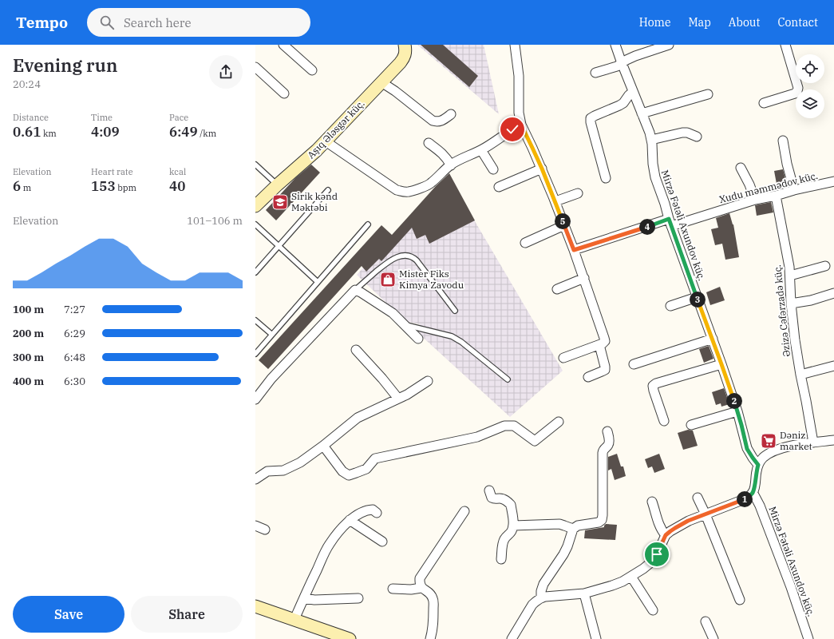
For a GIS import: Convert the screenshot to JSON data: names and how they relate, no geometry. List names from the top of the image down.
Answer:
{
  "streets": {
    "street": [
      "Aşıq Ələsgər küç.",
      "Xudu məmmədov küç.",
      "Mirzə Fətəli Axundov küç.",
      "Əzizə Cəfərzadə küç."
    ]
  },
  "crossings": [
    ["Xudu məmmədov küç.", "Mirzə Fətəli Axundov küç."],
    ["Xudu məmmədov küç.", "Əzizə Cəfərzadə küç."]
  ],
  "places": {
    "school or university": ["Sirik kənd Məktəbi"],
    "shop": ["Mister Fiks Kimya Zavodu"],
    "supermarket": ["Dəniz market"]
  },
  "page": {
    "header": "Tempo",
    "search": "Search here",
    "nav": [
      "Home",
      "Map",
      "About",
      "Contact"
    ],
    "heading": ["Evening run", "20:24"],
    "stats": [
      ["Distance", "0.61 km"],
      ["Time", "4:09"],
      ["Pace", "6:49 /km"],
      ["Elevation", "6 m"],
      ["Heart rate", "153 bpm"],
      ["kcal", "40"]
    ],
    "chart": ["Elevation", "101–106 m"],
    "pins": [
      "5",
      "4",
      "3",
      "2",
      "1"
    ],
    "list": [
      {
        "name": "100 m",
        "note": "7:27"
      },
      {
        "name": "200 m",
        "note": "6:29"
      },
      {
        "name": "300 m",
        "note": "6:48"
      },
      {
        "name": "400 m",
        "note": "6:30"
      }
    ],
    "buttons": ["Save", "Share"]
  }
}
